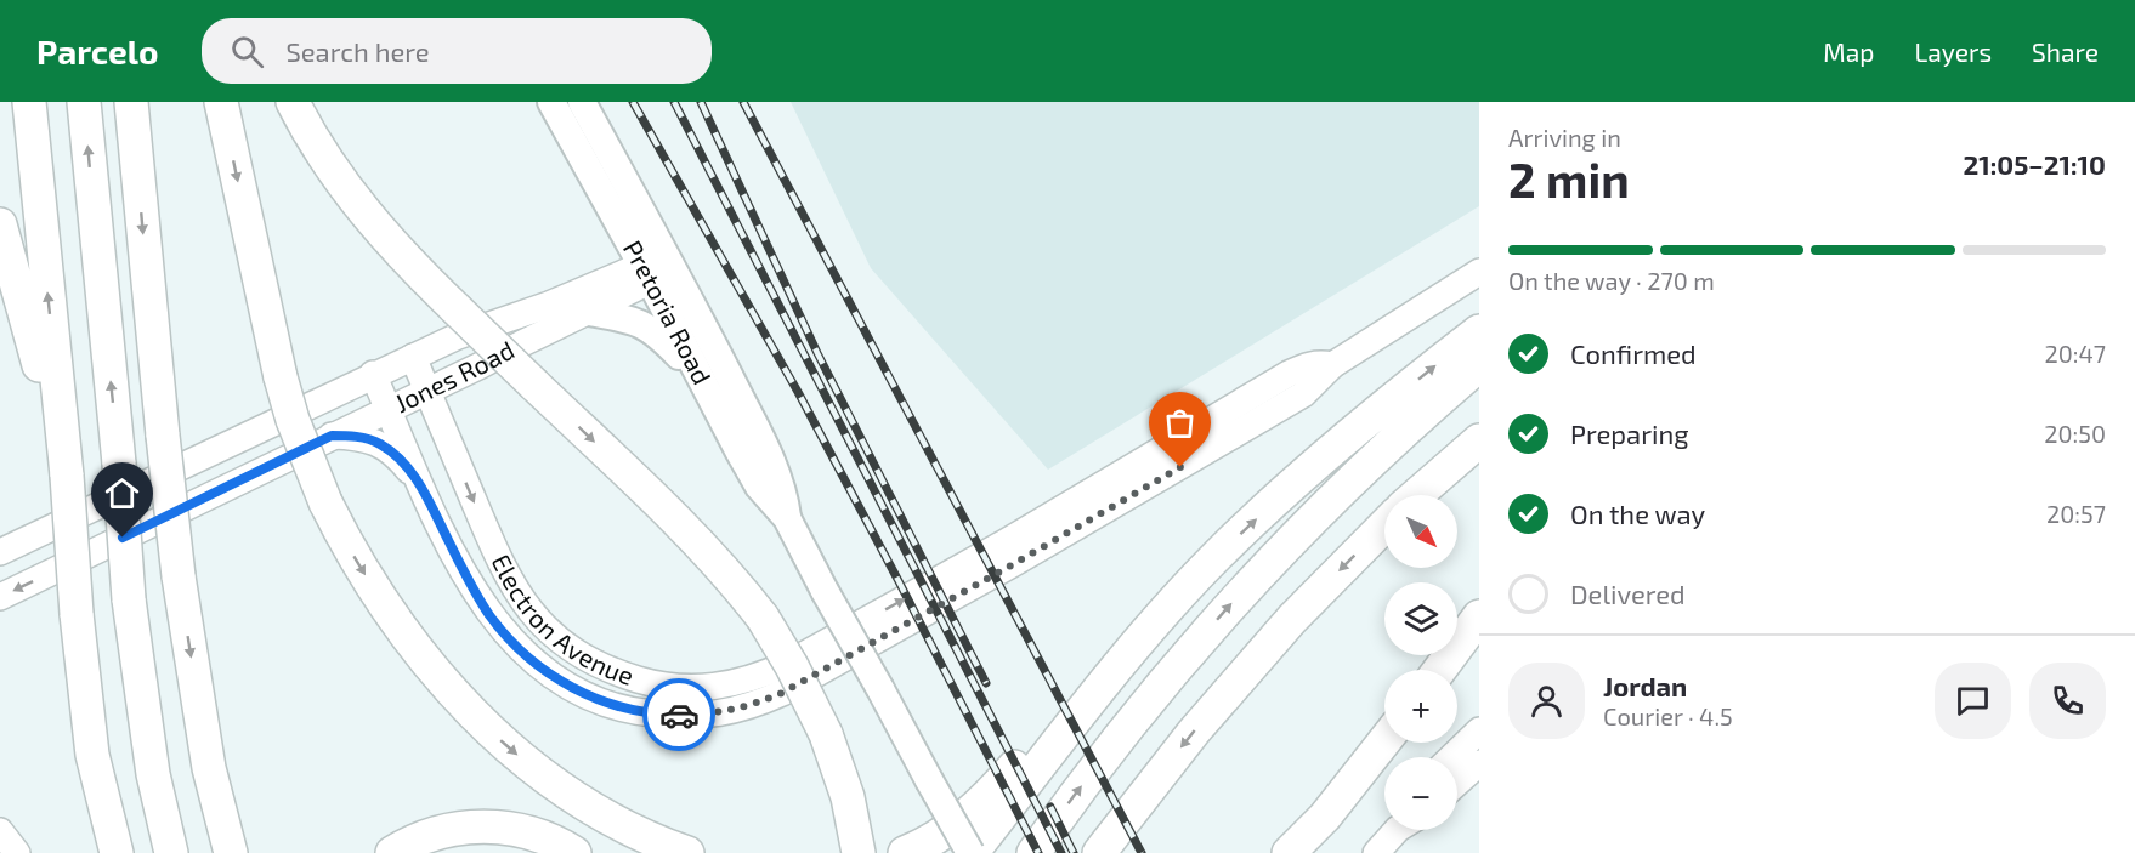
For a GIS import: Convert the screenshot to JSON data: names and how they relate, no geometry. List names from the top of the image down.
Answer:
{
  "streets": {
    "main road": ["Pretoria Road", "Jones Road", "Electron Avenue"]
  },
  "crossings": [
    ["Pretoria Road", "Jones Road"],
    ["Jones Road", "Electron Avenue"]
  ],
  "north": "bottom right",
  "page": {
    "header": "Parcelo",
    "search": "Search here",
    "nav": ["Map", "Layers", "Share"],
    "heading": ["2 min", "Arriving in", "21:05–21:10"],
    "panel": ["Jordan", "Courier · 4.5"],
    "bar": "On the way · 270 m",
    "list": [
      ["Confirmed", "20:47"],
      ["Preparing", "20:50"],
      ["On the way", "20:57"],
      "Delivered"
    ],
    "map_buttons": ["+", "−"]
  }
}
